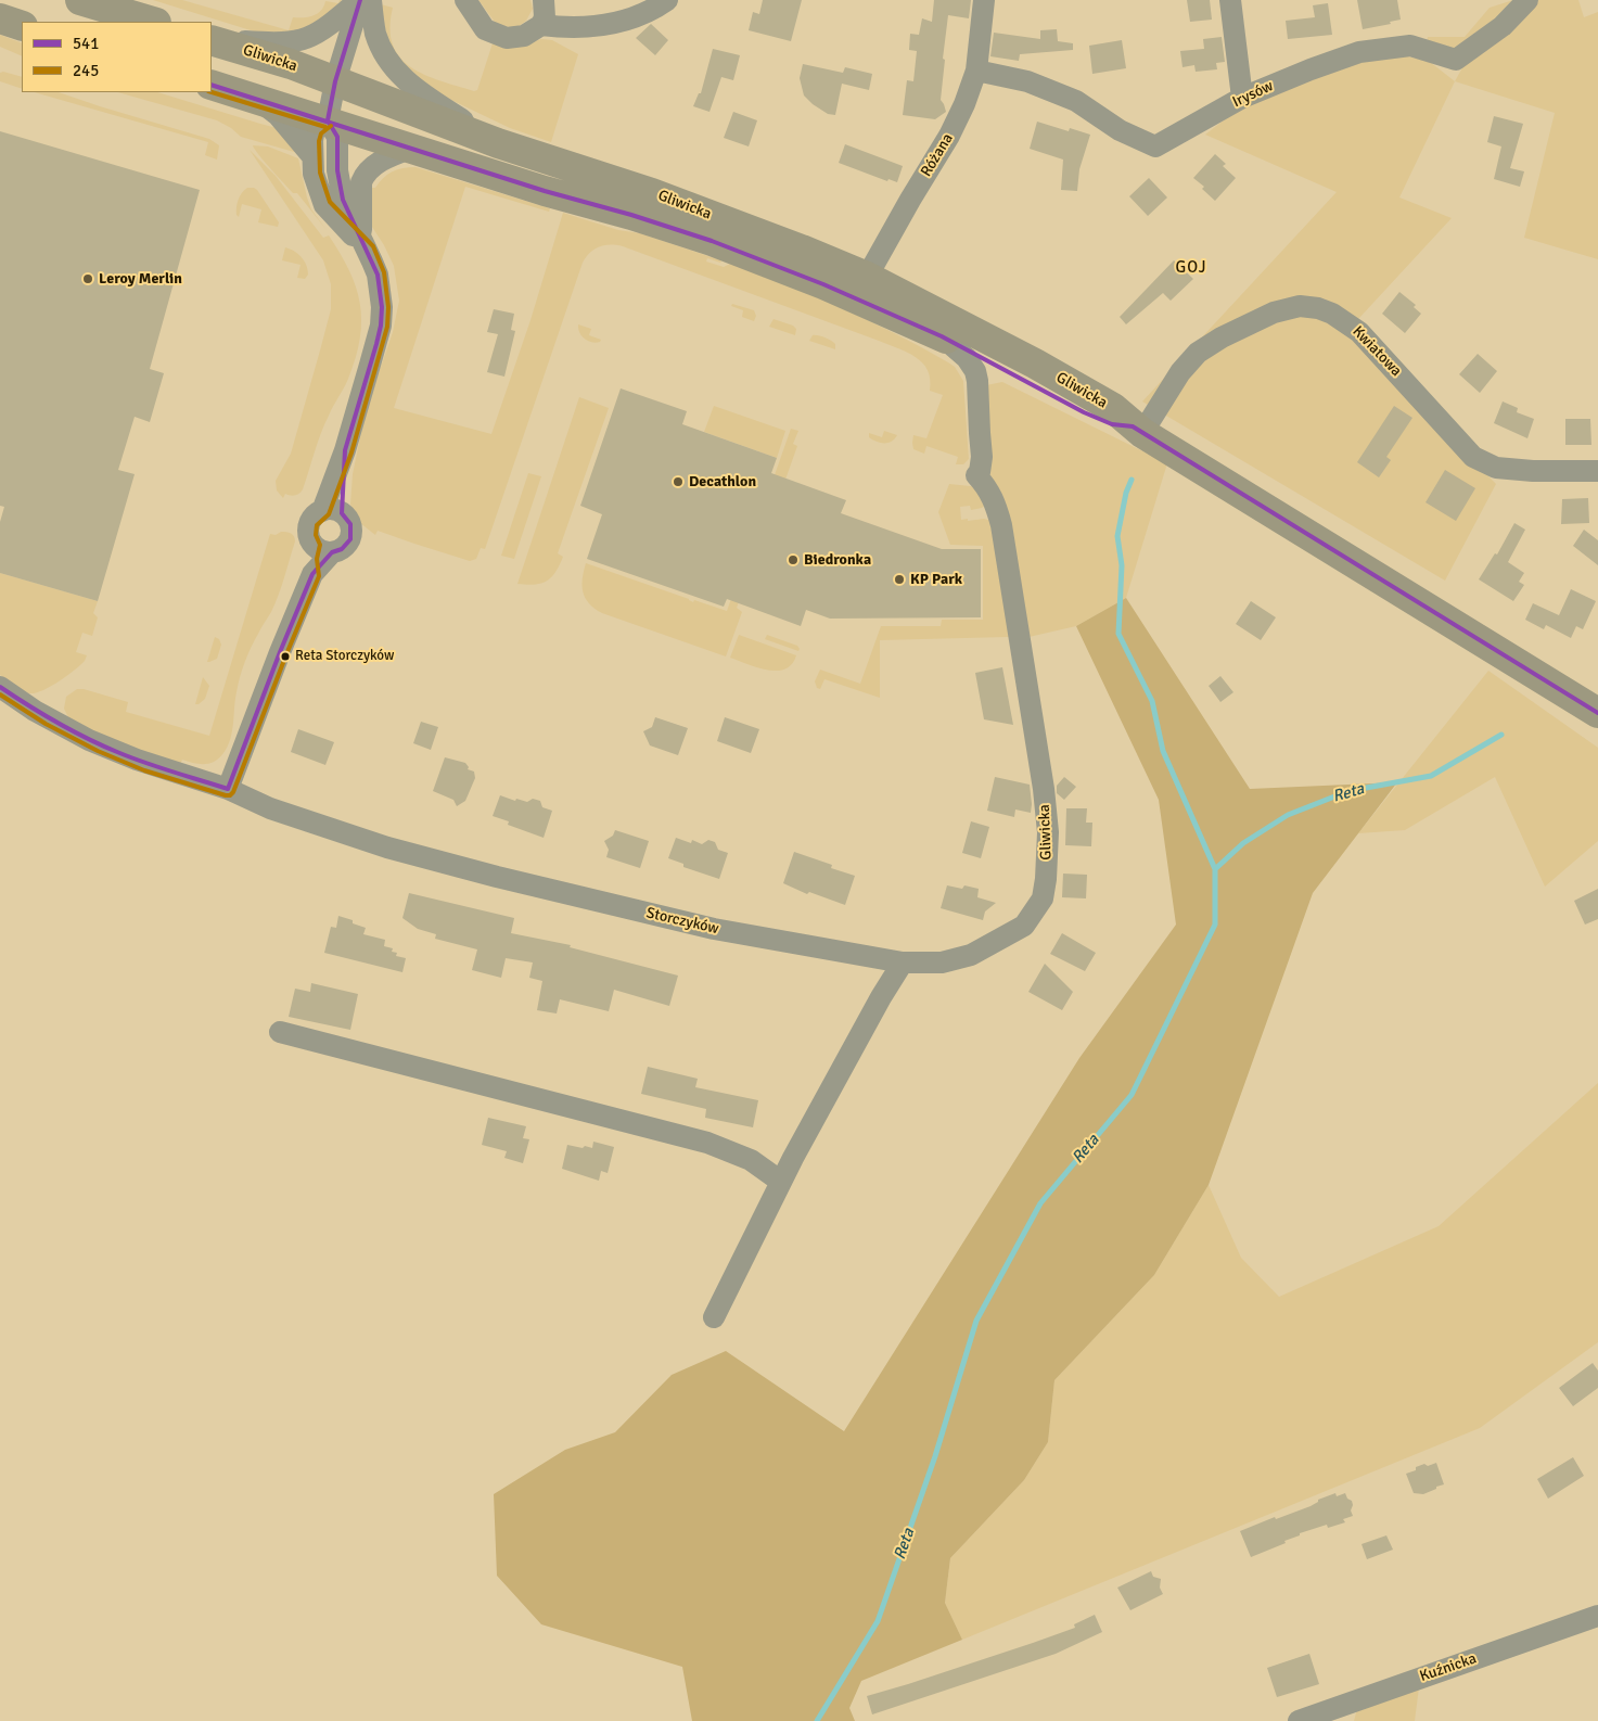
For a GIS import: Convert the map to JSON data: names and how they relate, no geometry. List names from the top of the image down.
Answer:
{
  "streets": {
    "main road": ["Gliwicka"],
    "street": [
      "Irysów",
      "Różana",
      "Kwiatowa",
      "Storczyków",
      "Kuźnicka"
    ]
  },
  "crossings": [
    ["Gliwicka", "Różana"],
    ["Gliwicka", "Kwiatowa"],
    ["Gliwicka", "Storczyków"],
    ["Irysów", "Różana"]
  ],
  "districts": ["GOJ"],
  "water": ["Reta"],
  "places": [
    "Leroy Merlin",
    "Decathlon",
    "Biedronka",
    "KP Park",
    "Reta Storczyków"
  ],
  "lines": ["transit line 541", "transit line 245"],
  "legend": ["541", "245"]
}
